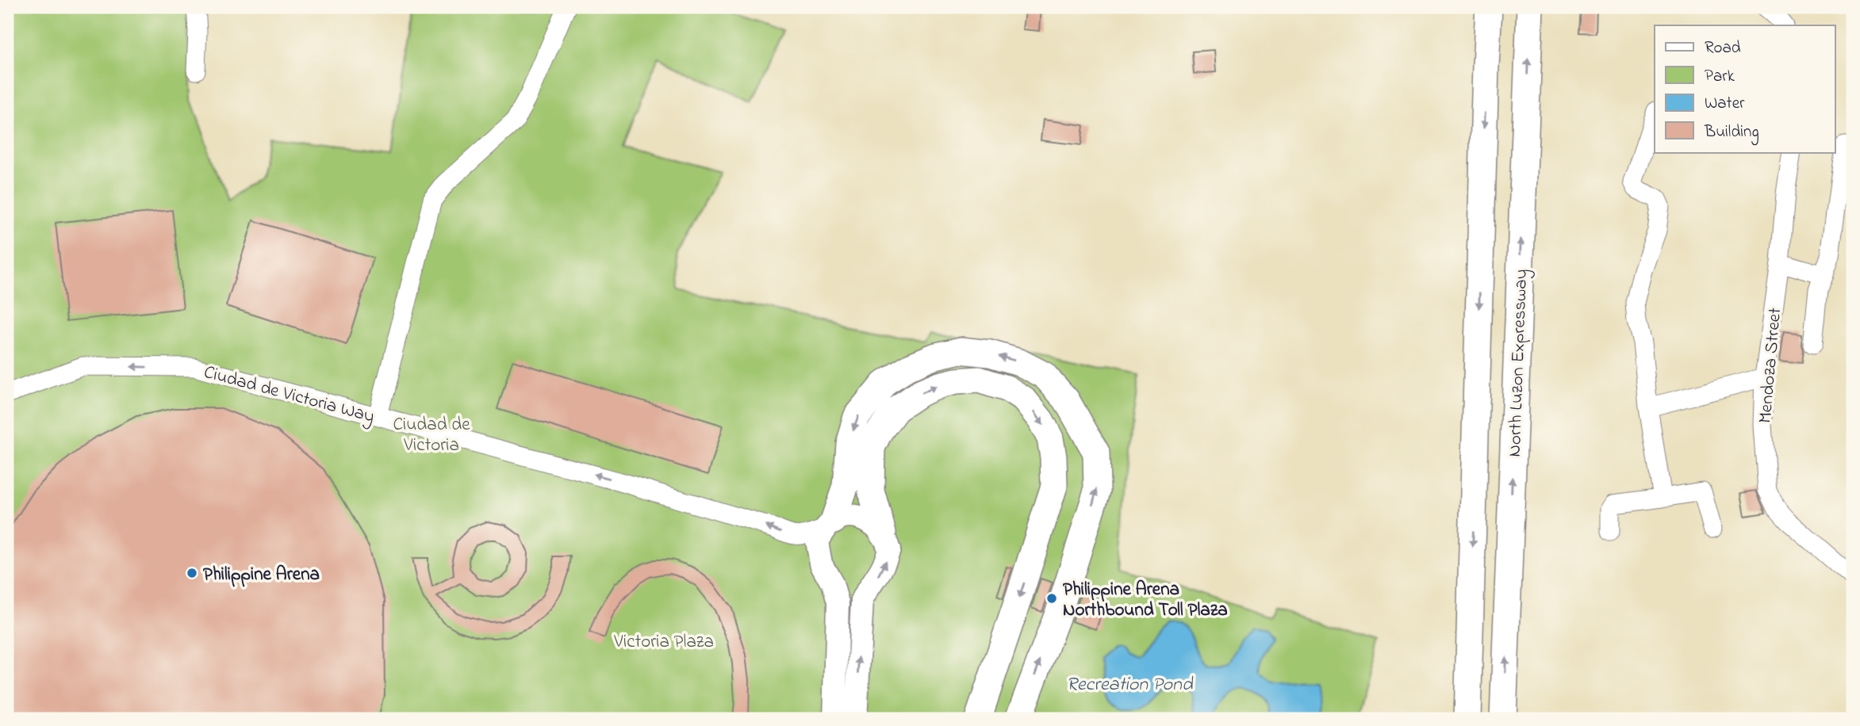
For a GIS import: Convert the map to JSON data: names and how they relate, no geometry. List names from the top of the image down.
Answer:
{
  "streets": {
    "highway": ["North Luzon Expressway"],
    "street": ["Mendoza Street", "Ciudad de Victoria Way"]
  },
  "one_way": ["Ciudad de Victoria Way"],
  "water": ["Recreation Pond"],
  "parks": ["Ciudad de Victoria", "Victoria Plaza"],
  "places": ["Philippine Arena", "Philippine Arena Northbound Toll Plaza"],
  "legend": [
    "Road",
    "Park",
    "Water",
    "Building"
  ]
}
